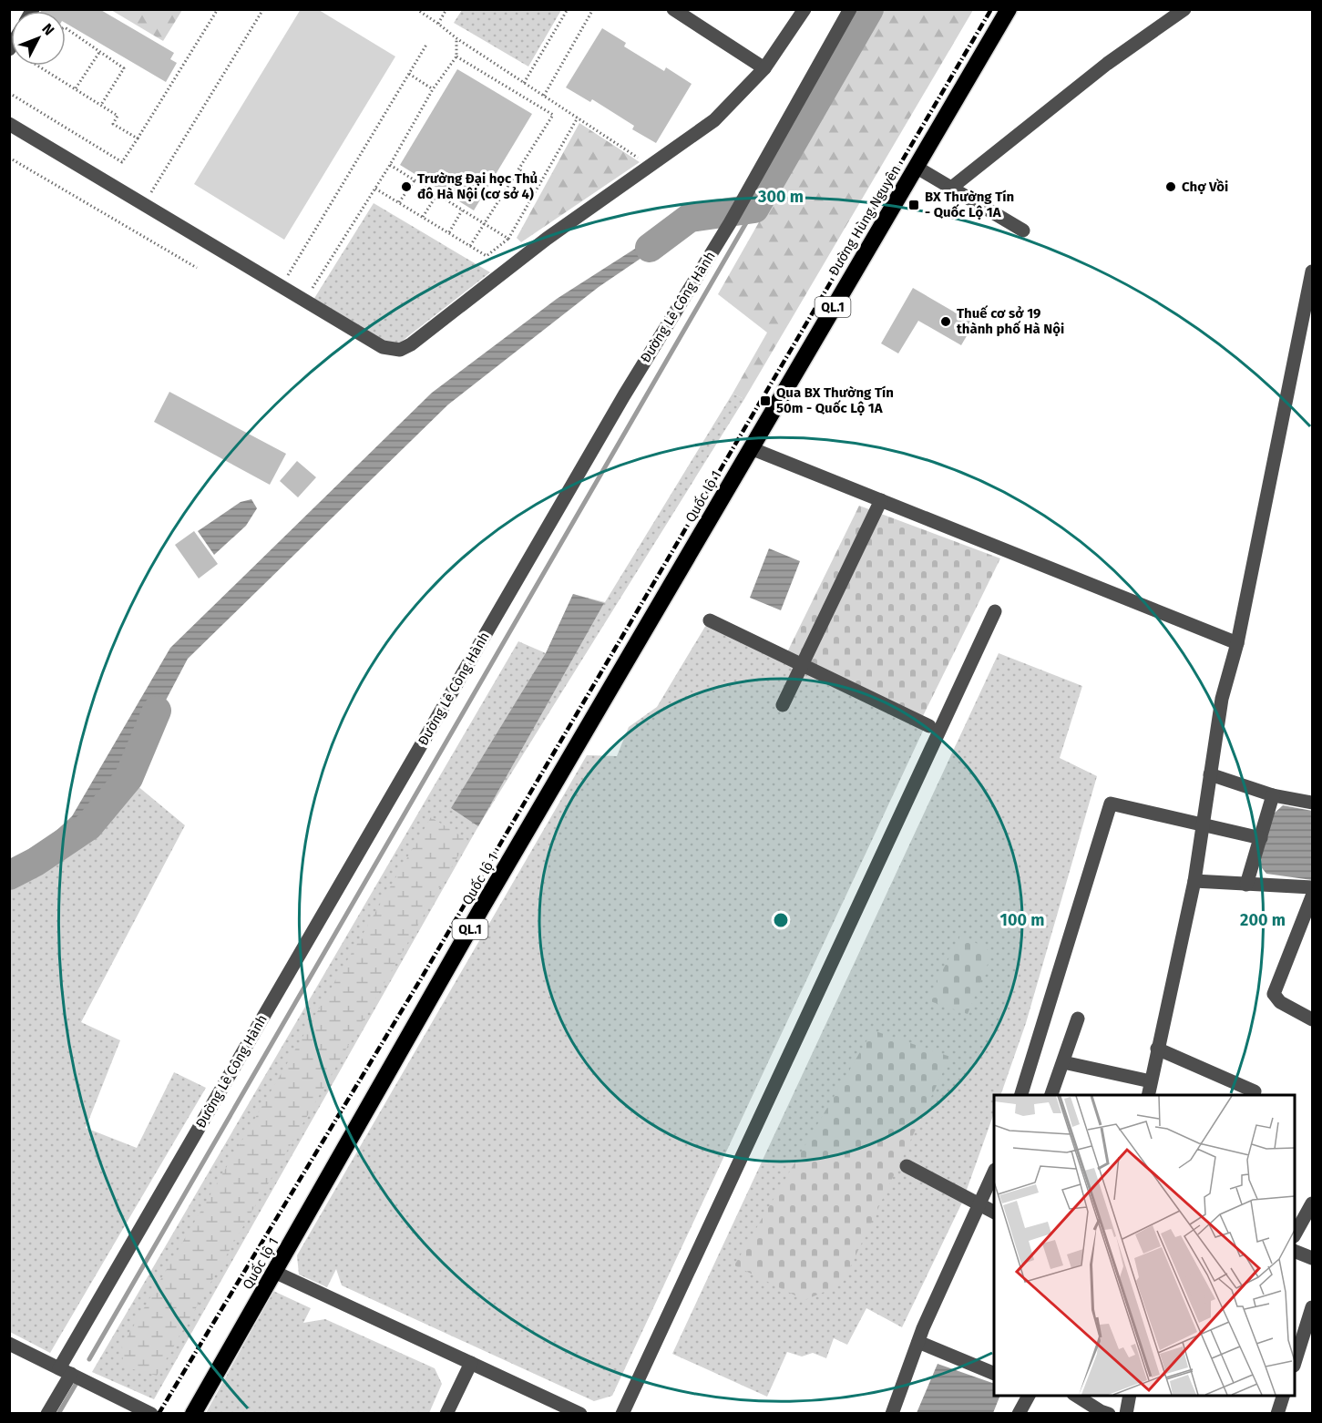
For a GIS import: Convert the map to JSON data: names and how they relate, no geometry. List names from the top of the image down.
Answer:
{
  "streets": {
    "highway": ["Đường Hùng Nguyên", "QL.1", "Quốc lộ 1"],
    "street": ["Đường Lê Công Hành"]
  },
  "crossings": [
    ["Đường Hùng Nguyên", "Quốc lộ 1"]
  ],
  "places": {
    "other": ["Trường Đại học Thủ đô Hà Nội (cơ sở 4)", "Chợ Vồi", "Thuế cơ sở 19 thành phố Hà Nội"],
    "transit": ["BX Thường Tín - Quốc Lộ 1A", "Qua BX Thường Tín 50m - Quốc Lộ 1A"]
  },
  "north": "top right",
  "rings": ["300 m", "100 m", "200 m"]
}
